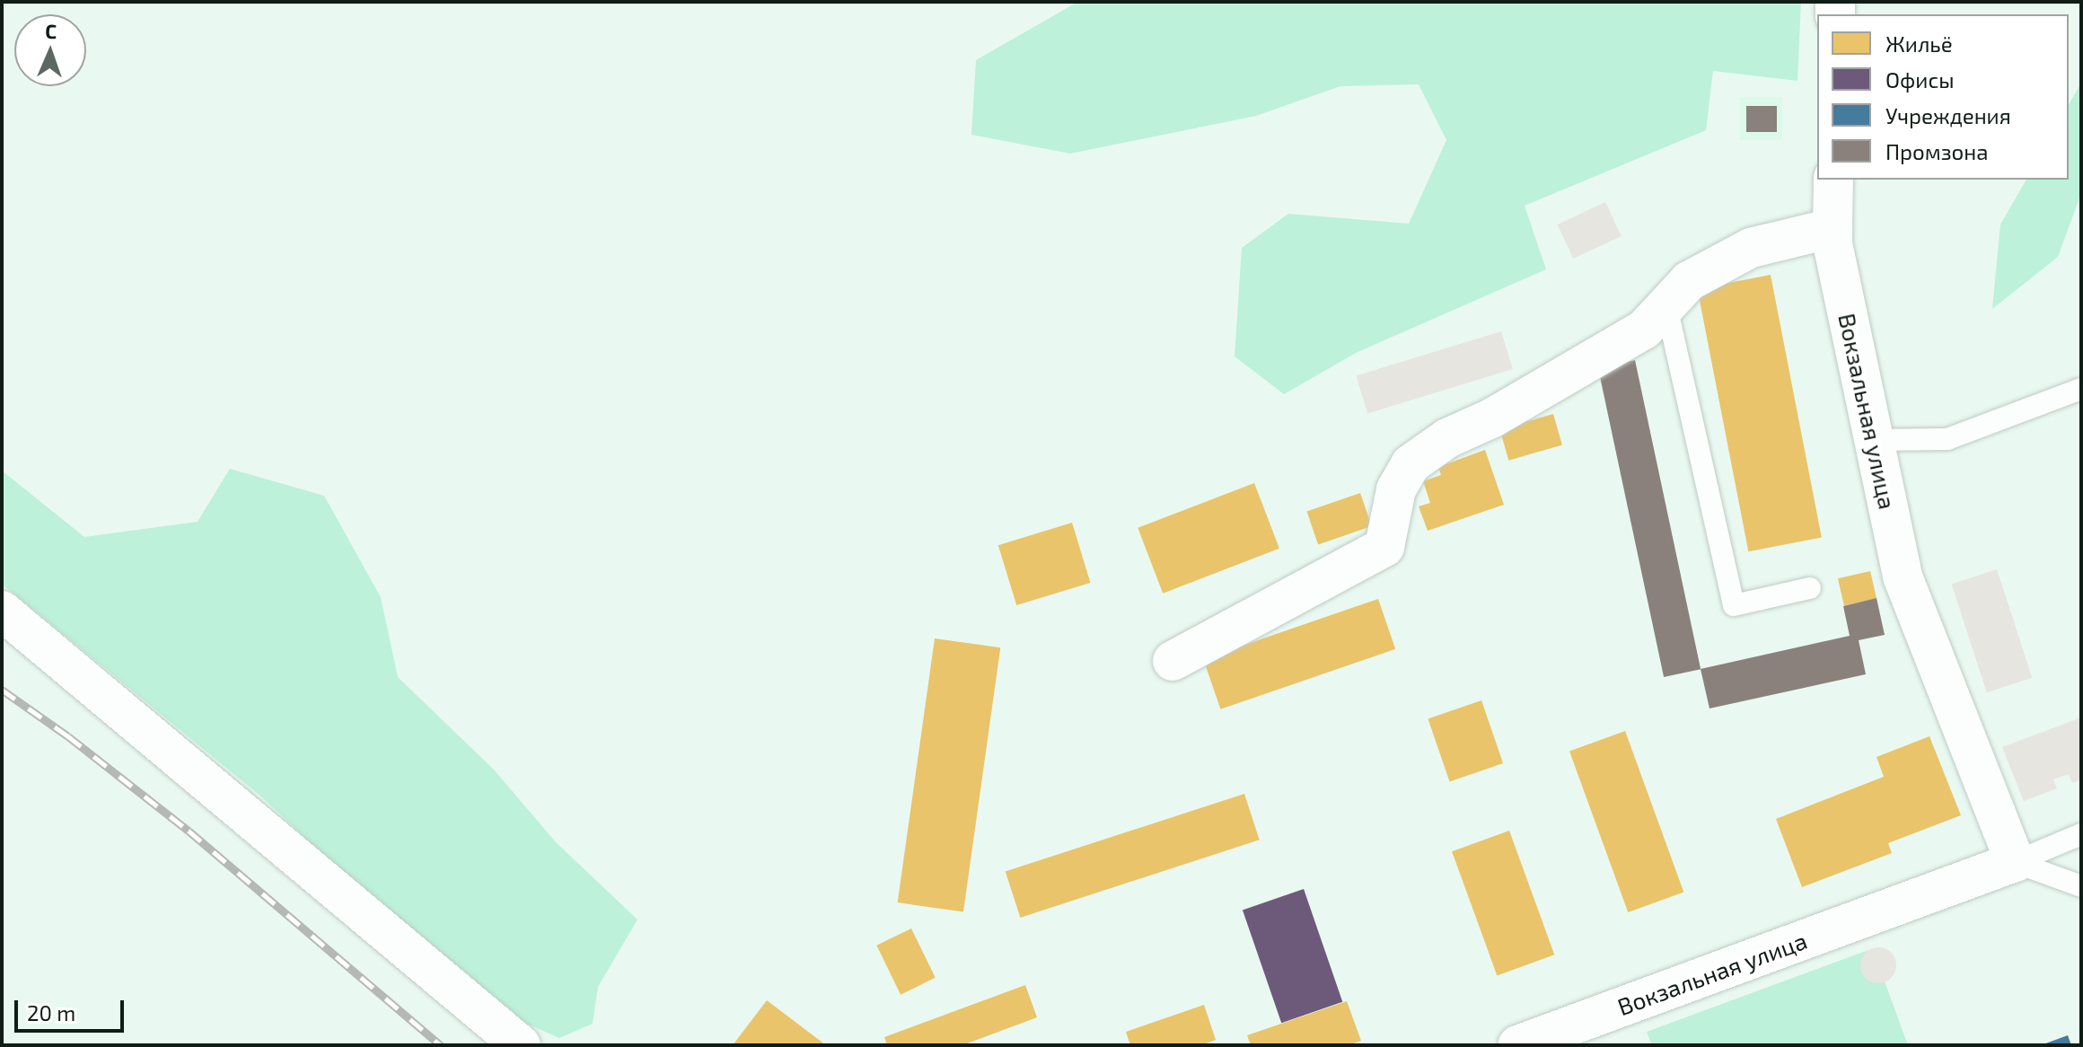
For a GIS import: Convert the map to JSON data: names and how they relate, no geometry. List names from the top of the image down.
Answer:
{
  "streets": {
    "street": ["Вокзальная улица"]
  },
  "legend": [
    "Жильё",
    "Офисы",
    "Учреждения",
    "Промзона"
  ],
  "scale_bar": "20 m",
  "north": "top"
}
